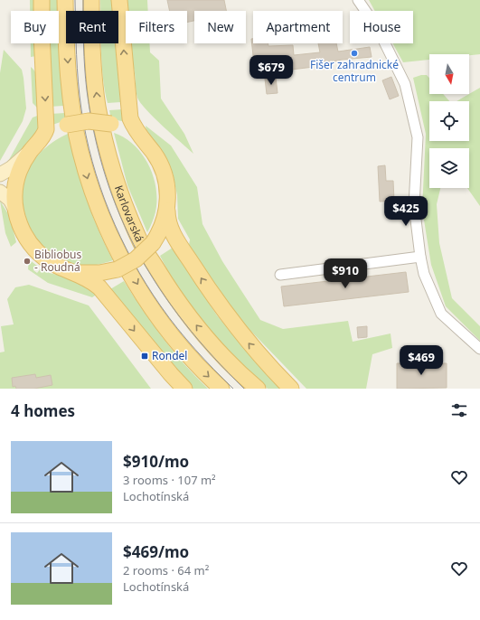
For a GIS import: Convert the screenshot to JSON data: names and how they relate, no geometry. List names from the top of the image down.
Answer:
{
  "streets": {
    "main road": ["Karlovarská"]
  },
  "places": {
    "other": ["Fišer zahradnické centrum", "Bibliobus - Roudná"],
    "transit": ["Rondel"]
  },
  "north": "bottom",
  "page": {
    "chip": [
      "Buy",
      "Rent",
      "Filters",
      "New",
      "Apartment",
      "House"
    ],
    "price": [
      "$679",
      "$425",
      "$910",
      "$469"
    ],
    "heading": "4 homes",
    "list": [
      {
        "name": "$910/mo",
        "note": "3 rooms · 107 m² · Lochotínská"
      },
      {
        "name": "$469/mo",
        "note": "2 rooms · 64 m² · Lochotínská"
      }
    ]
  }
}
